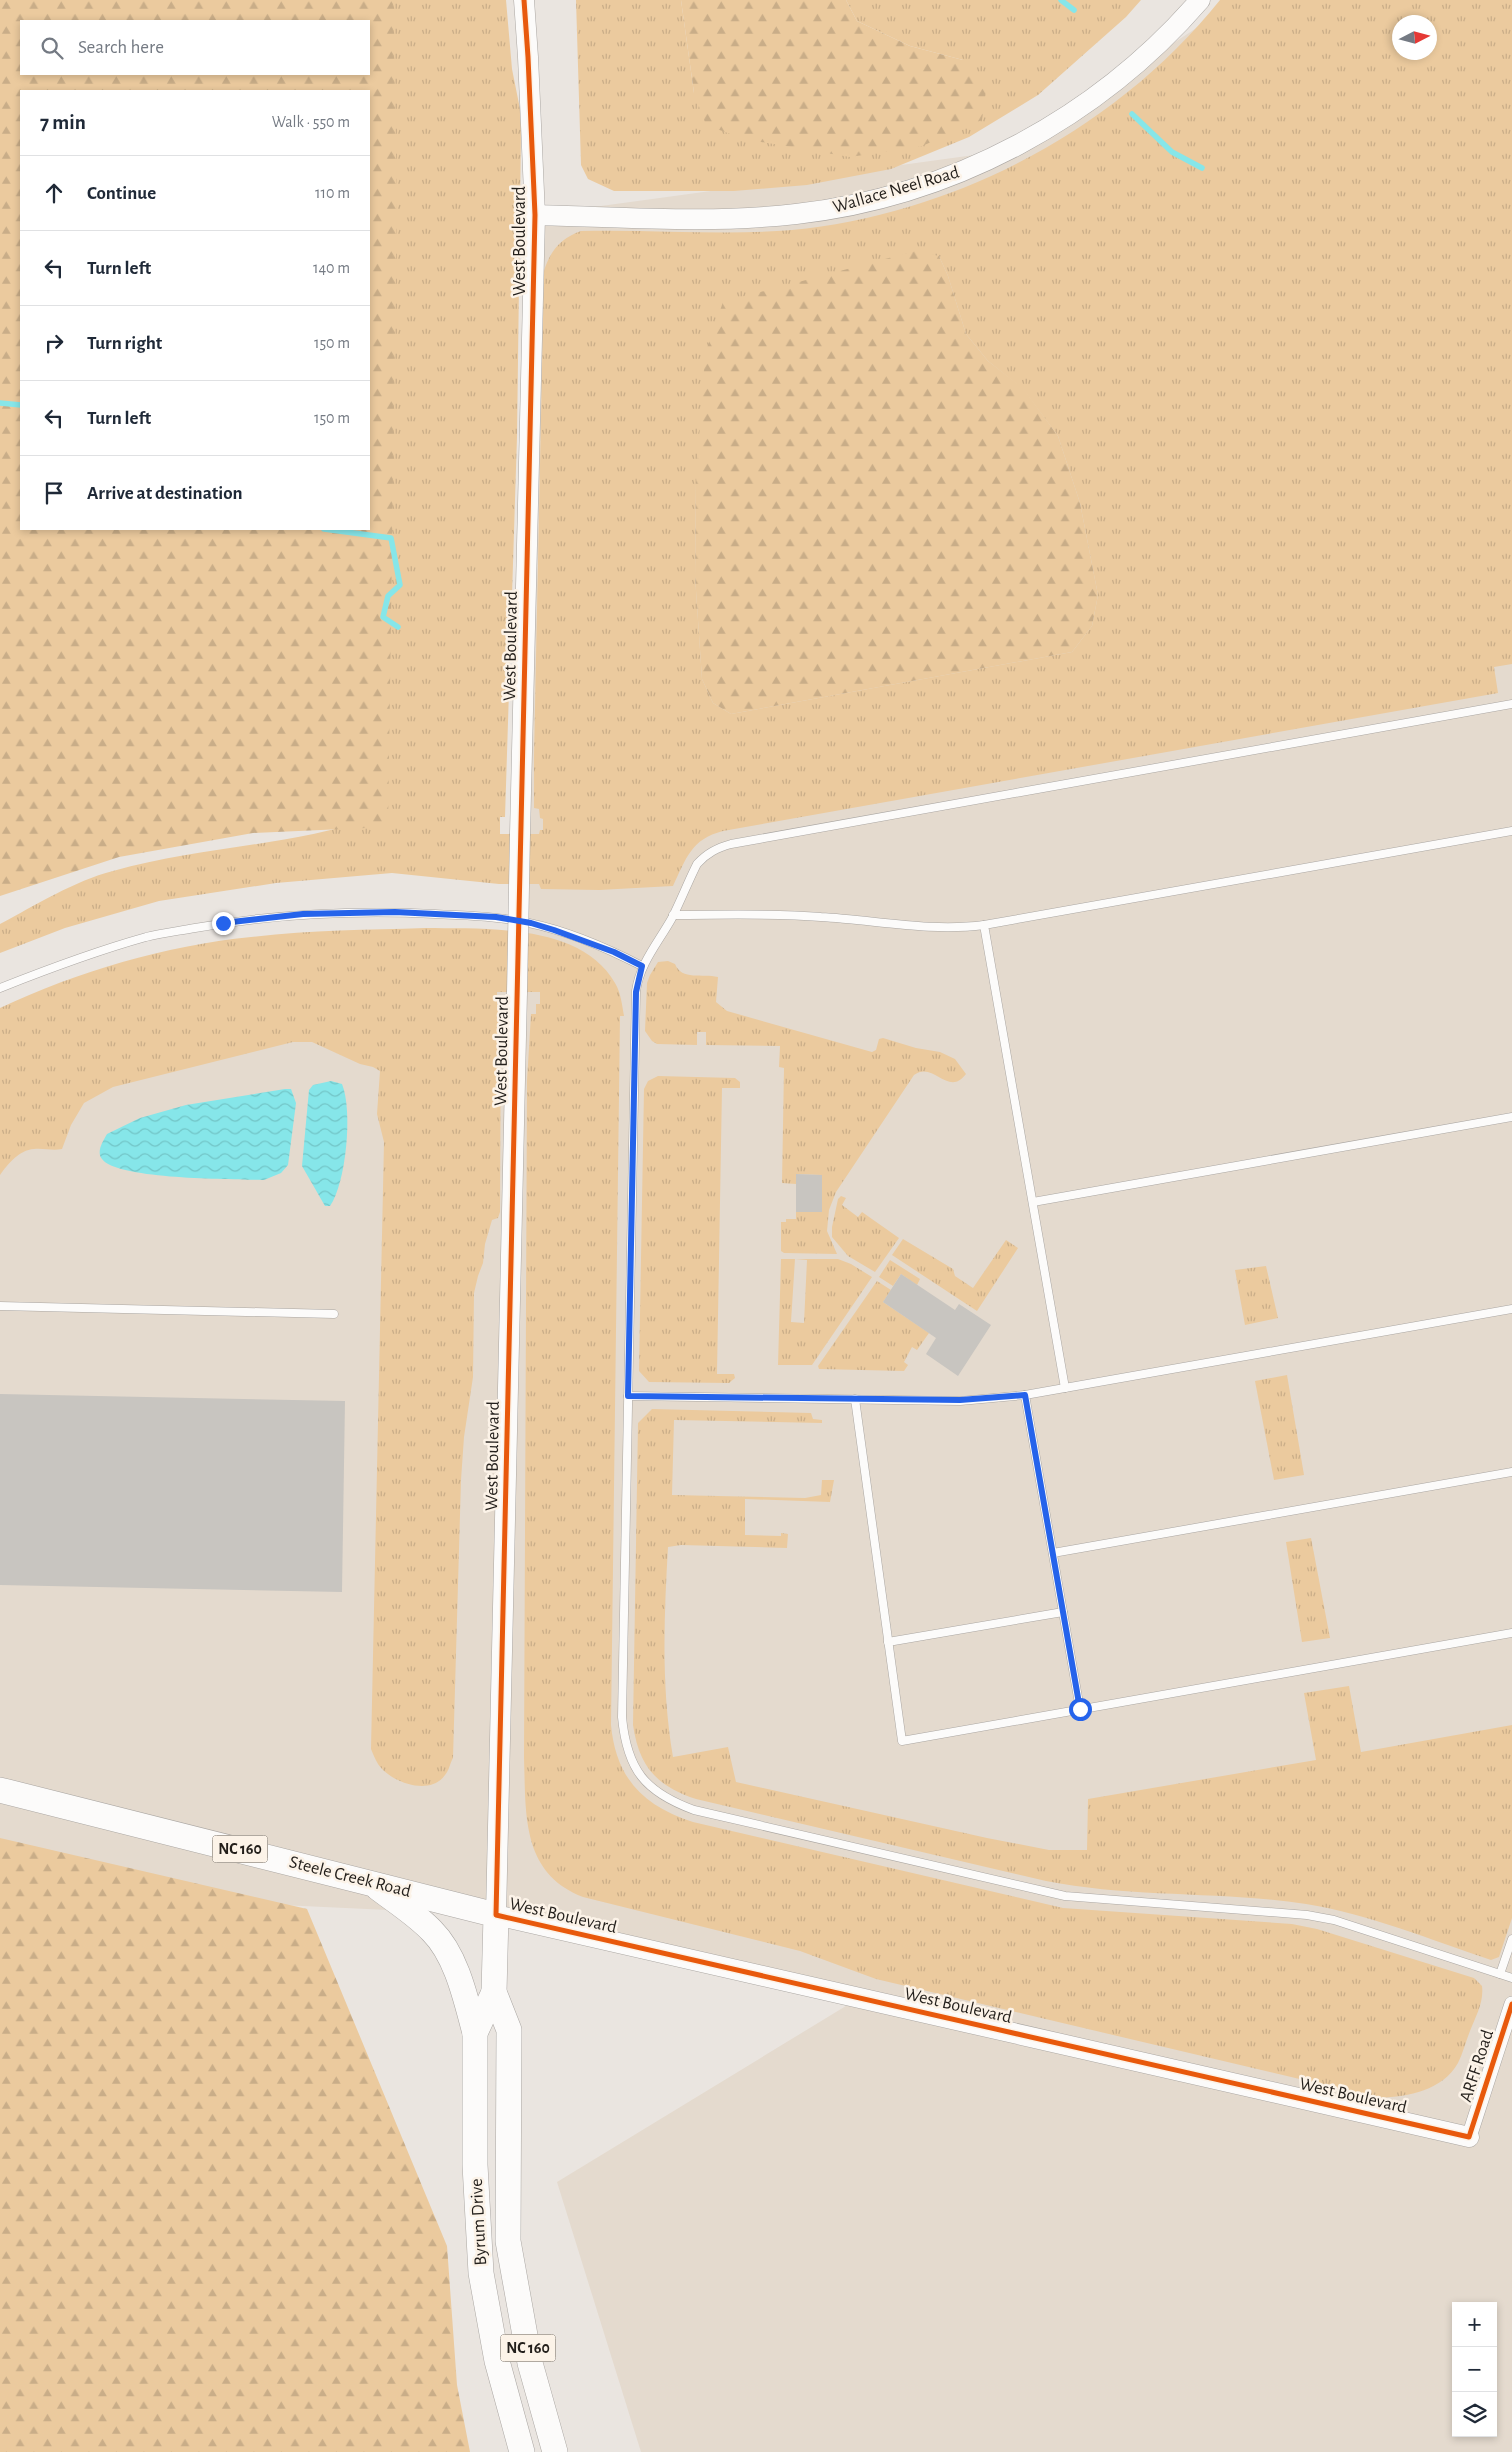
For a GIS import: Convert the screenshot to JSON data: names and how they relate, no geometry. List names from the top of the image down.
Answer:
{
  "streets": {
    "main road": ["NC 160", "Steele Creek Road", "Byrum Drive"],
    "street": ["Wallace Neel Road", "West Boulevard", "ARFF Road"]
  },
  "crossings": [
    ["Wallace Neel Road", "West Boulevard"],
    ["West Boulevard", "Steele Creek Road"],
    ["West Boulevard", "ARFF Road"],
    ["West Boulevard", "Byrum Drive"],
    ["Steele Creek Road", "Byrum Drive"]
  ],
  "north": "right",
  "page": {
    "search": "Search here",
    "heading": ["7 min", "Walk · 550 m"],
    "list": [
      ["Continue", "110 m"],
      ["Turn left", "140 m"],
      ["Turn right", "150 m"],
      ["Turn left", "150 m"],
      "Arrive at destination"
    ],
    "map_buttons": ["+", "−"]
  }
}
